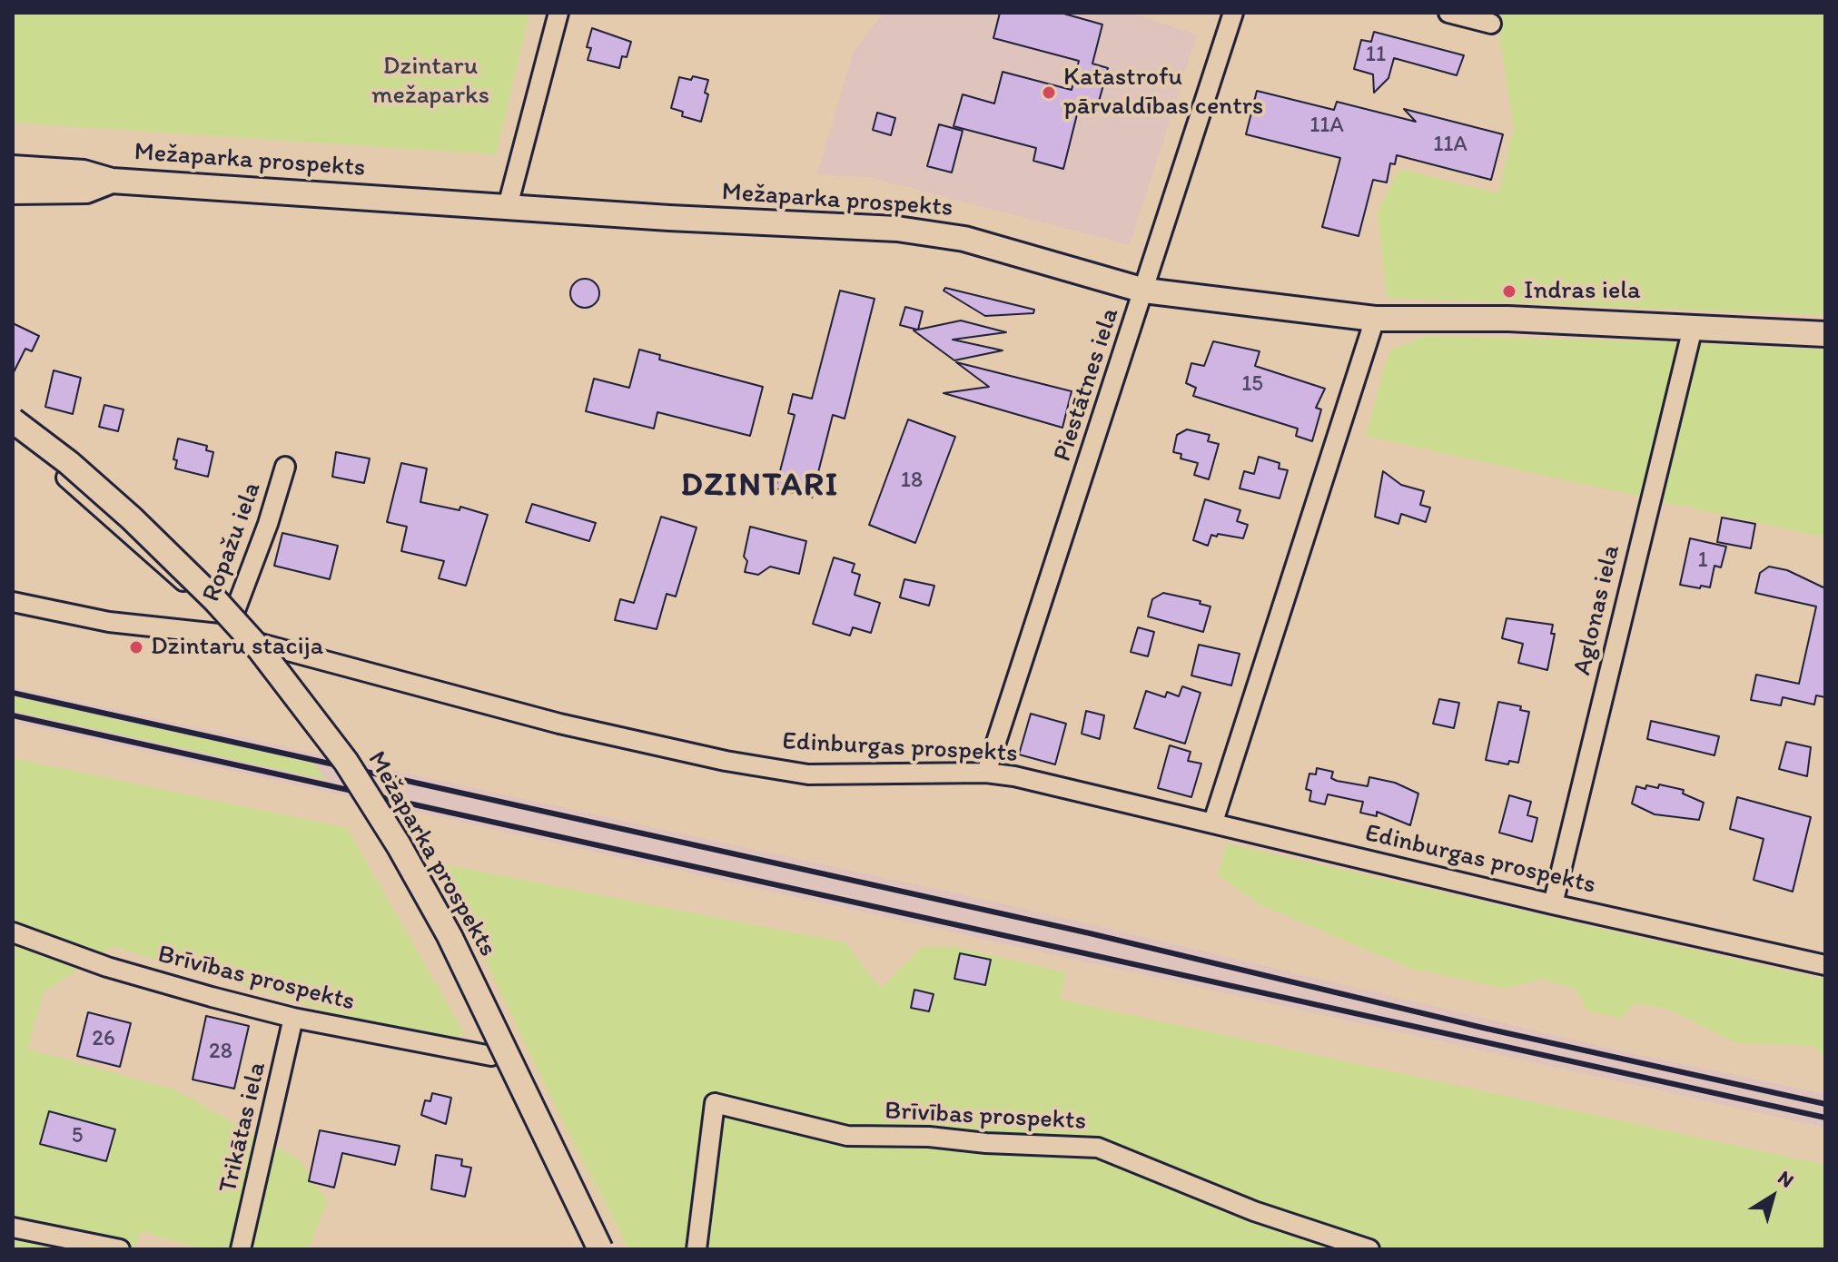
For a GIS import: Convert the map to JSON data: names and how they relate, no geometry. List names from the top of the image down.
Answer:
{
  "streets": {
    "main road": ["Mežaparka prospekts"],
    "street": [
      "Piestātnes iela",
      "Ropažu iela",
      "Aglonas iela",
      "Edinburgas prospekts",
      "Brīvības prospekts",
      "Trikātas iela"
    ]
  },
  "crossings": [
    ["Mežaparka prospekts", "Piestātnes iela"],
    ["Mežaparka prospekts", "Aglonas iela"],
    ["Piestātnes iela", "Edinburgas prospekts"],
    ["Ropažu iela", "Edinburgas prospekts"],
    ["Aglonas iela", "Edinburgas prospekts"],
    ["Brīvības prospekts", "Trikātas iela"]
  ],
  "districts": ["DZINTARI"],
  "parks": ["Dzintaru mežaparks"],
  "places": ["Katastrofu pārvaldības centrs", "Indras iela", "Dzintaru stacija"],
  "house_numbers": [
    "11",
    "11A",
    "11A",
    "15",
    "18",
    "1",
    "26",
    "28",
    "5"
  ],
  "north": "top right"
}
